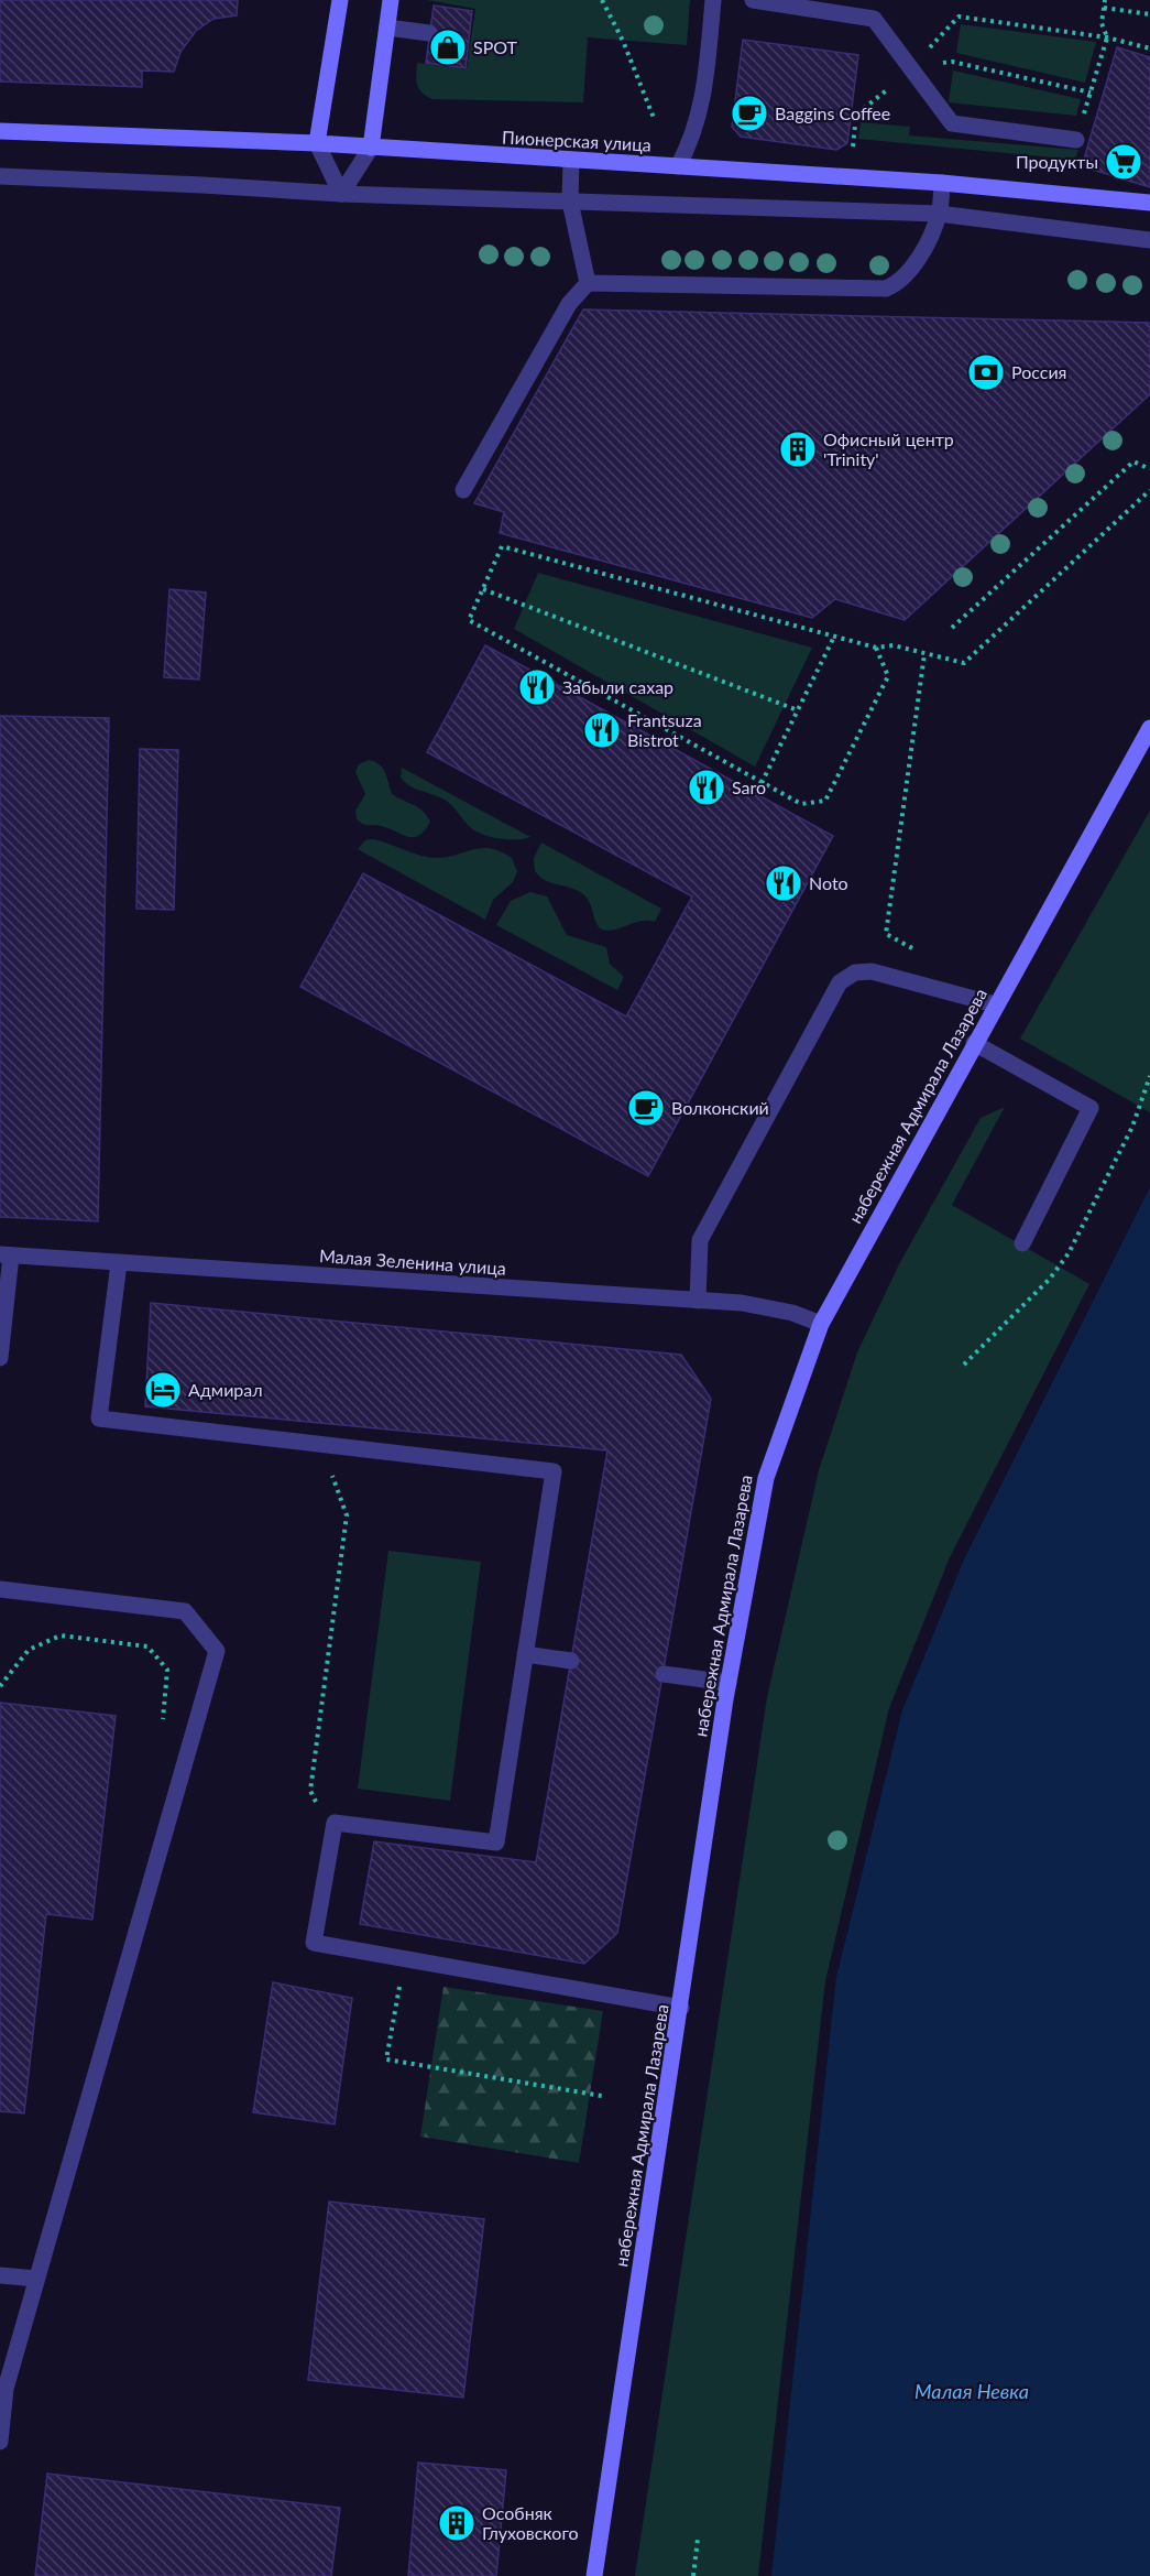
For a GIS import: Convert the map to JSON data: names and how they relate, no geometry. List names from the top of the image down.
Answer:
{
  "streets": {
    "main road": ["Пионерская улица", "набережная Адмирала Лазарева"],
    "street": ["Малая Зеленина улица"]
  },
  "crossings": [
    ["набережная Адмирала Лазарева", "Малая Зеленина улица"]
  ],
  "water": ["Малая Невка"],
  "places": {
    "shop": ["SPOT"],
    "cafe": ["Baggins Coffee", "Волконский"],
    "supermarket": ["Продукты"],
    "bank": ["Россия"],
    "building": ["Офисный центр 'Trinity'", "Особняк Глуховского"],
    "restaurant": [
      "Забыли сахар",
      "Frantsuza Bistrot",
      "Saro",
      "Noto"
    ],
    "hotel": ["Адмирал"]
  }
}
